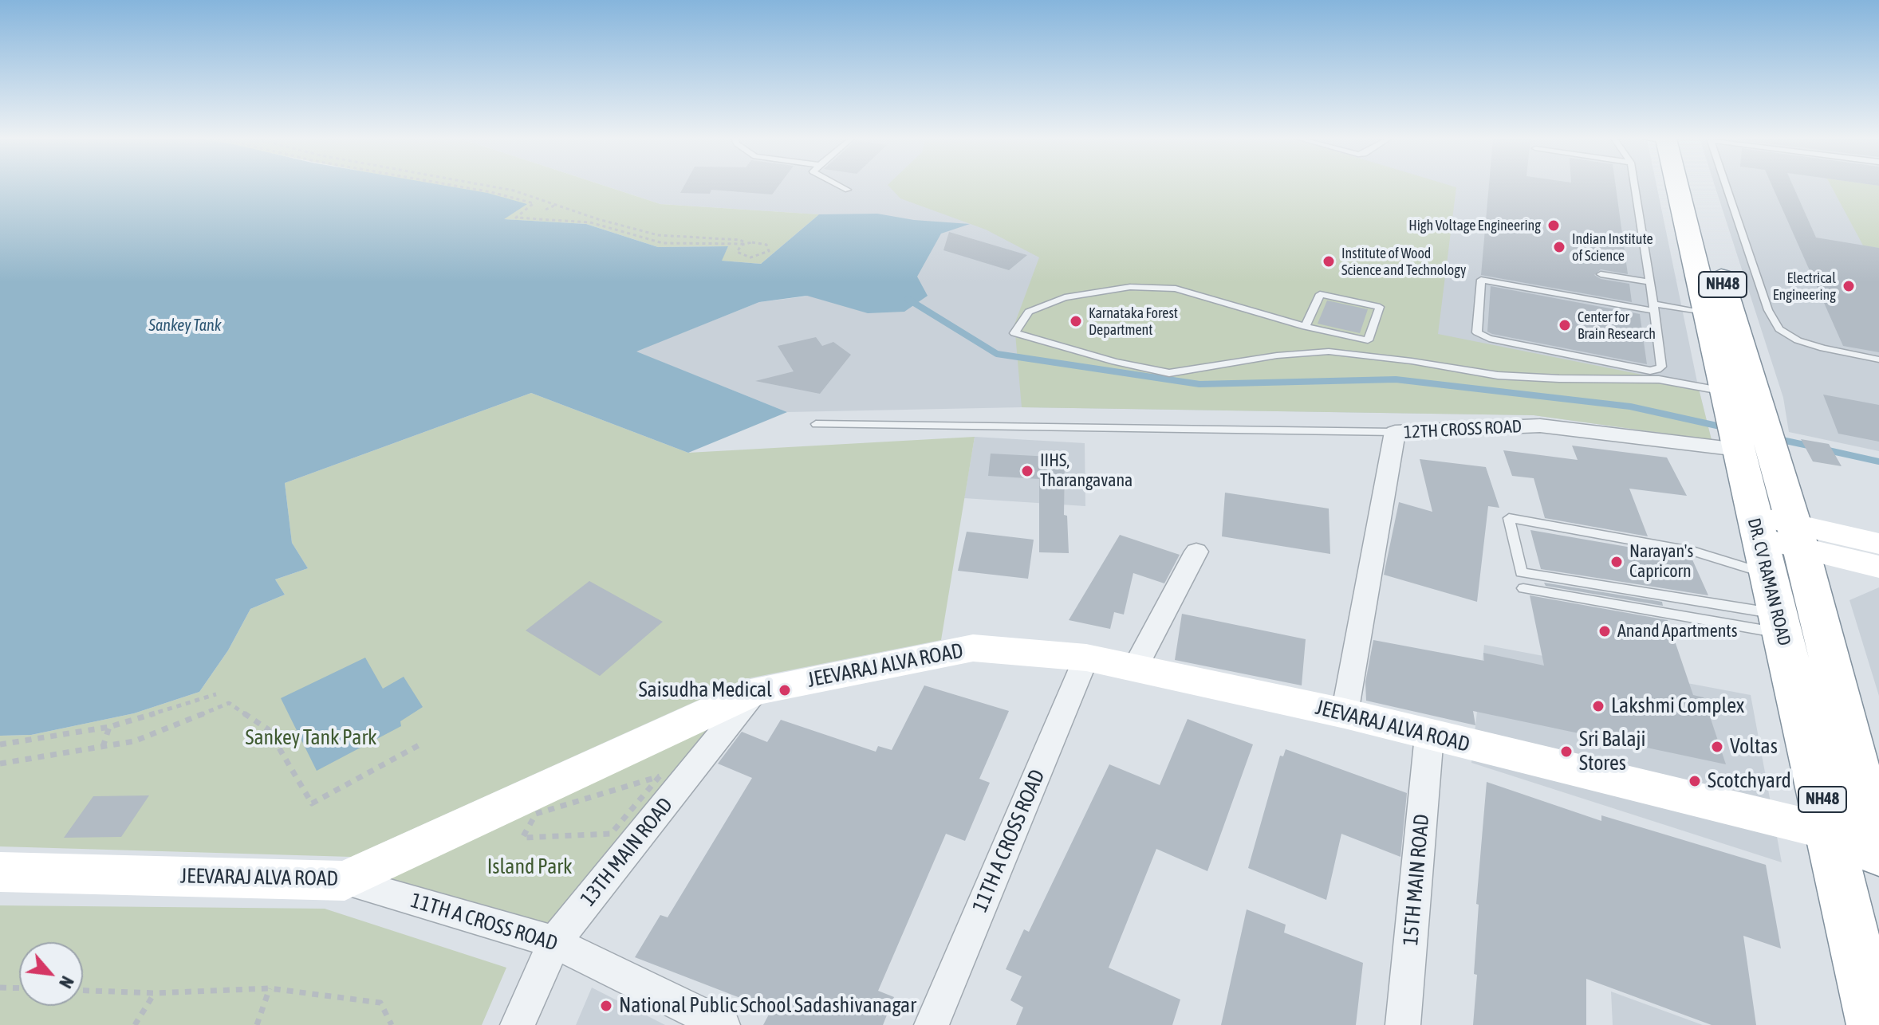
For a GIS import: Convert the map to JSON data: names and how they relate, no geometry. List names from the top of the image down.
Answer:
{
  "streets": {
    "highway": ["NH48", "DR. CV RAMAN ROAD"],
    "street": [
      "12TH CROSS ROAD",
      "JEEVARAJ ALVA ROAD",
      "11TH A CROSS ROAD",
      "13TH MAIN ROAD",
      "15TH MAIN ROAD"
    ]
  },
  "crossings": [
    ["12TH CROSS ROAD", "DR. CV RAMAN ROAD"],
    ["12TH CROSS ROAD", "JEEVARAJ ALVA ROAD"],
    ["DR. CV RAMAN ROAD", "JEEVARAJ ALVA ROAD"],
    ["JEEVARAJ ALVA ROAD", "11TH A CROSS ROAD"],
    ["JEEVARAJ ALVA ROAD", "13TH MAIN ROAD"],
    ["JEEVARAJ ALVA ROAD", "15TH MAIN ROAD"],
    ["11TH A CROSS ROAD", "13TH MAIN ROAD"]
  ],
  "water": ["Sankey Tank"],
  "parks": ["Sankey Tank Park", "Island Park"],
  "places": [
    "High Voltage Engineering",
    "Indian Institute of Science",
    "Institute of Wood Science and Technology",
    "Electrical Engineering",
    "Karnataka Forest Department",
    "Center for Brain Research",
    "IIHS, Tharangavana",
    "Narayan's Capricorn",
    "Anand Apartments",
    "Saisudha Medical",
    "Lakshmi Complex",
    "Voltas",
    "Sri Balaji Stores",
    "Scotchyard",
    "National Public School Sadashivanagar"
  ],
  "north": "bottom right"
}
